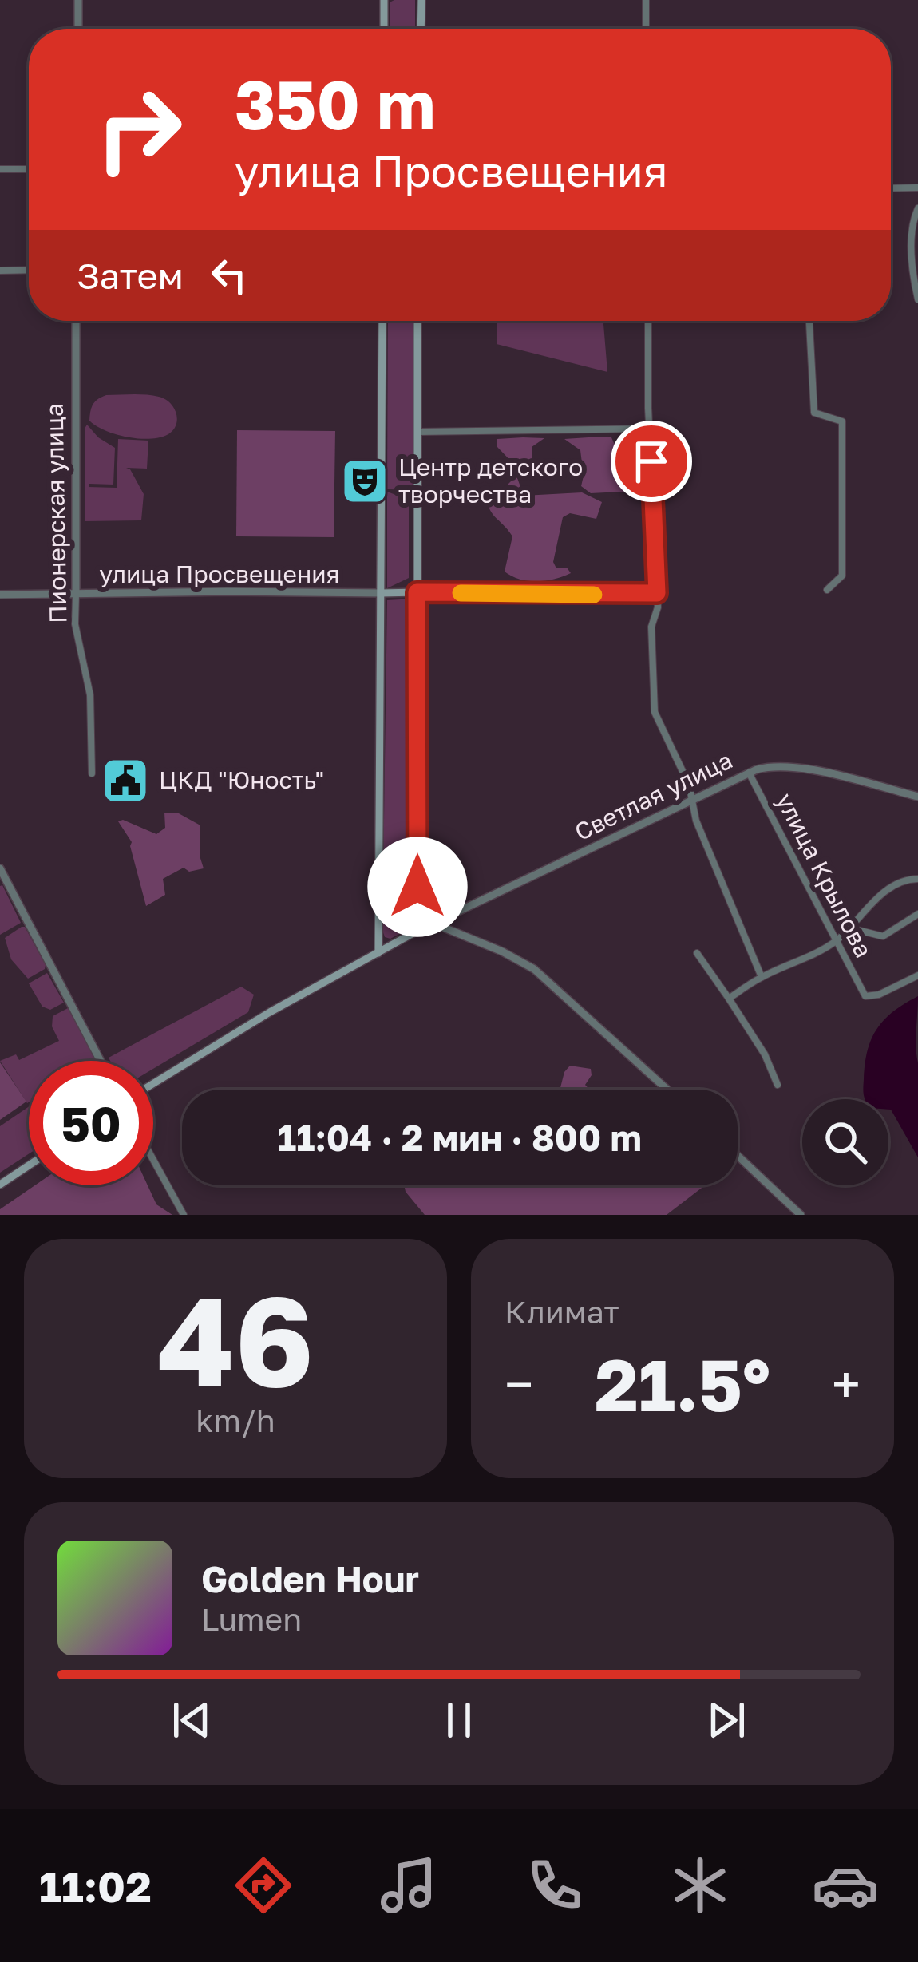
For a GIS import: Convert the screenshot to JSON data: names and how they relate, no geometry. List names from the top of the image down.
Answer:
{
  "streets": {
    "street": [
      "Пионерская улица",
      "улица Просвещения",
      "Светлая улица",
      "улица Крылова"
    ]
  },
  "crossings": [
    ["Пионерская улица", "улица Просвещения"],
    ["Светлая улица", "улица Крылова"]
  ],
  "places": {
    "theatre": ["Центр детского творчества"],
    "public building": ["ЦКД \"Юность\""]
  },
  "page": {
    "turn": ["350 m", "улица Просвещения"],
    "then": "Затем",
    "limit": "50",
    "trip": "11:04 · 2 мин · 800 m",
    "tile": [
      ["46", "km/h"],
      "Климат"
    ],
    "heat": ["−", "21.5°", "+"],
    "song": ["Golden Hour", "Lumen"],
    "tabs": "11:02"
  }
}
